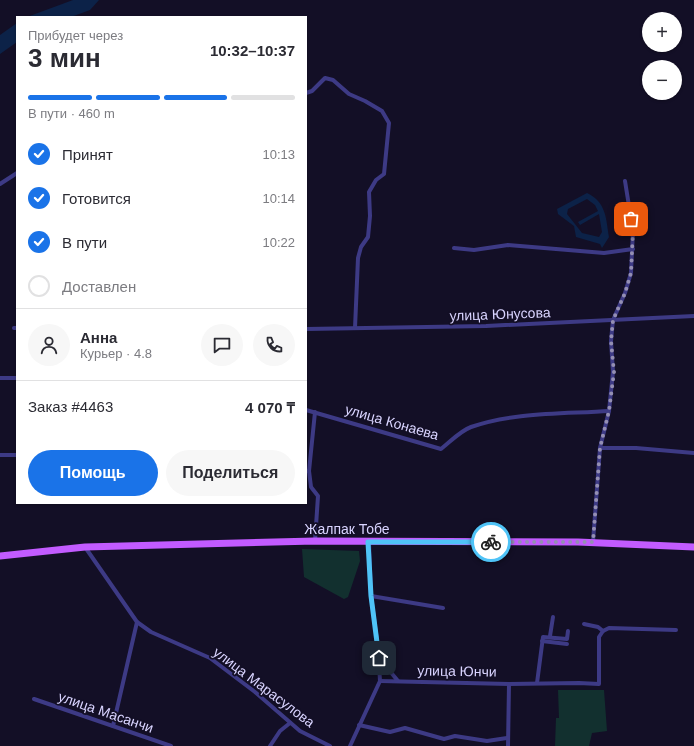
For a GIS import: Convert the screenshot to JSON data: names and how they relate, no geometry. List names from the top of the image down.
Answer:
{
  "streets": {
    "main road": ["Жалпак Тобе"],
    "street": [
      "улица Юнусова",
      "улица Конаева",
      "улица Юнчи",
      "улица Марасулова",
      "улица Масанчи"
    ]
  },
  "crossings": [
    ["Жалпак Тобе", "улица Марасулова"]
  ],
  "page": {
    "map_buttons": ["+", "−"],
    "heading": ["3 мин", "Прибудет через", "10:32–10:37"],
    "panel": [
      "Анна",
      "Курьер · 4.8",
      "Заказ #4463",
      "4 070 ₸"
    ],
    "bar": "В пути · 460 m",
    "list": [
      ["Принят", "10:13"],
      ["Готовится", "10:14"],
      ["В пути", "10:22"],
      "Доставлен"
    ],
    "buttons": ["Помощь", "Поделиться"]
  }
}
